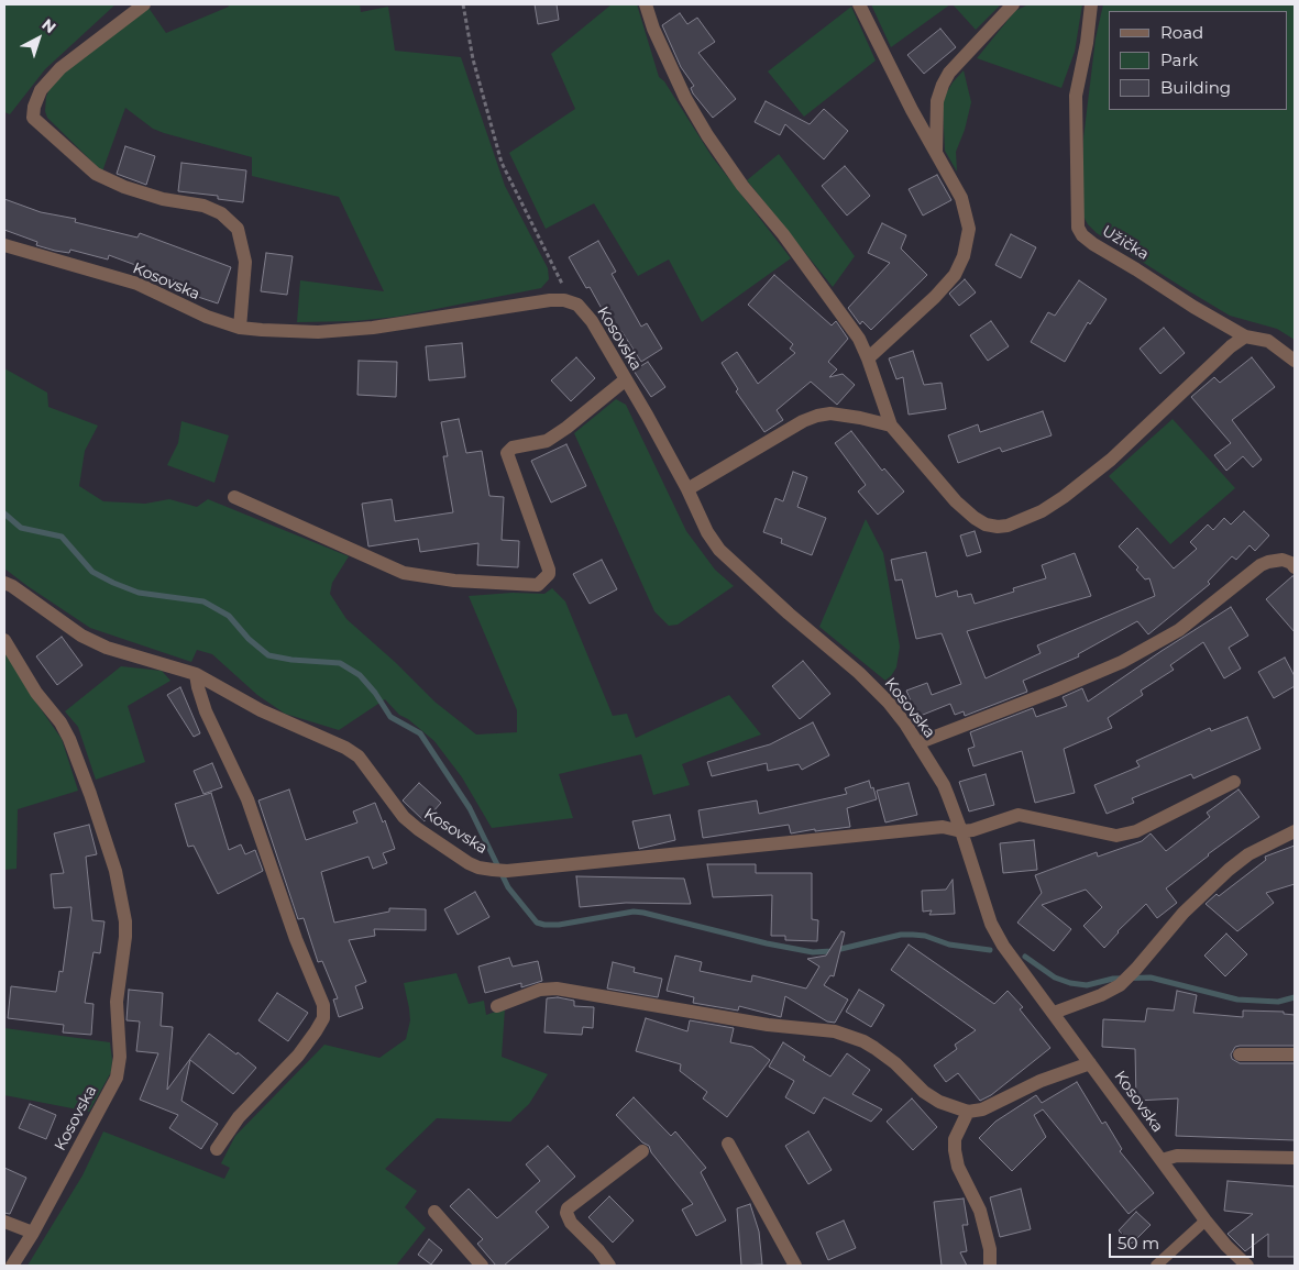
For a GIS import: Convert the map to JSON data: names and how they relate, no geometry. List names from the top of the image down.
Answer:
{
  "streets": {
    "street": ["Užička", "Kosovska"]
  },
  "legend": ["Road", "Park", "Building"],
  "scale_bar": "50 m",
  "north": "top right"
}
